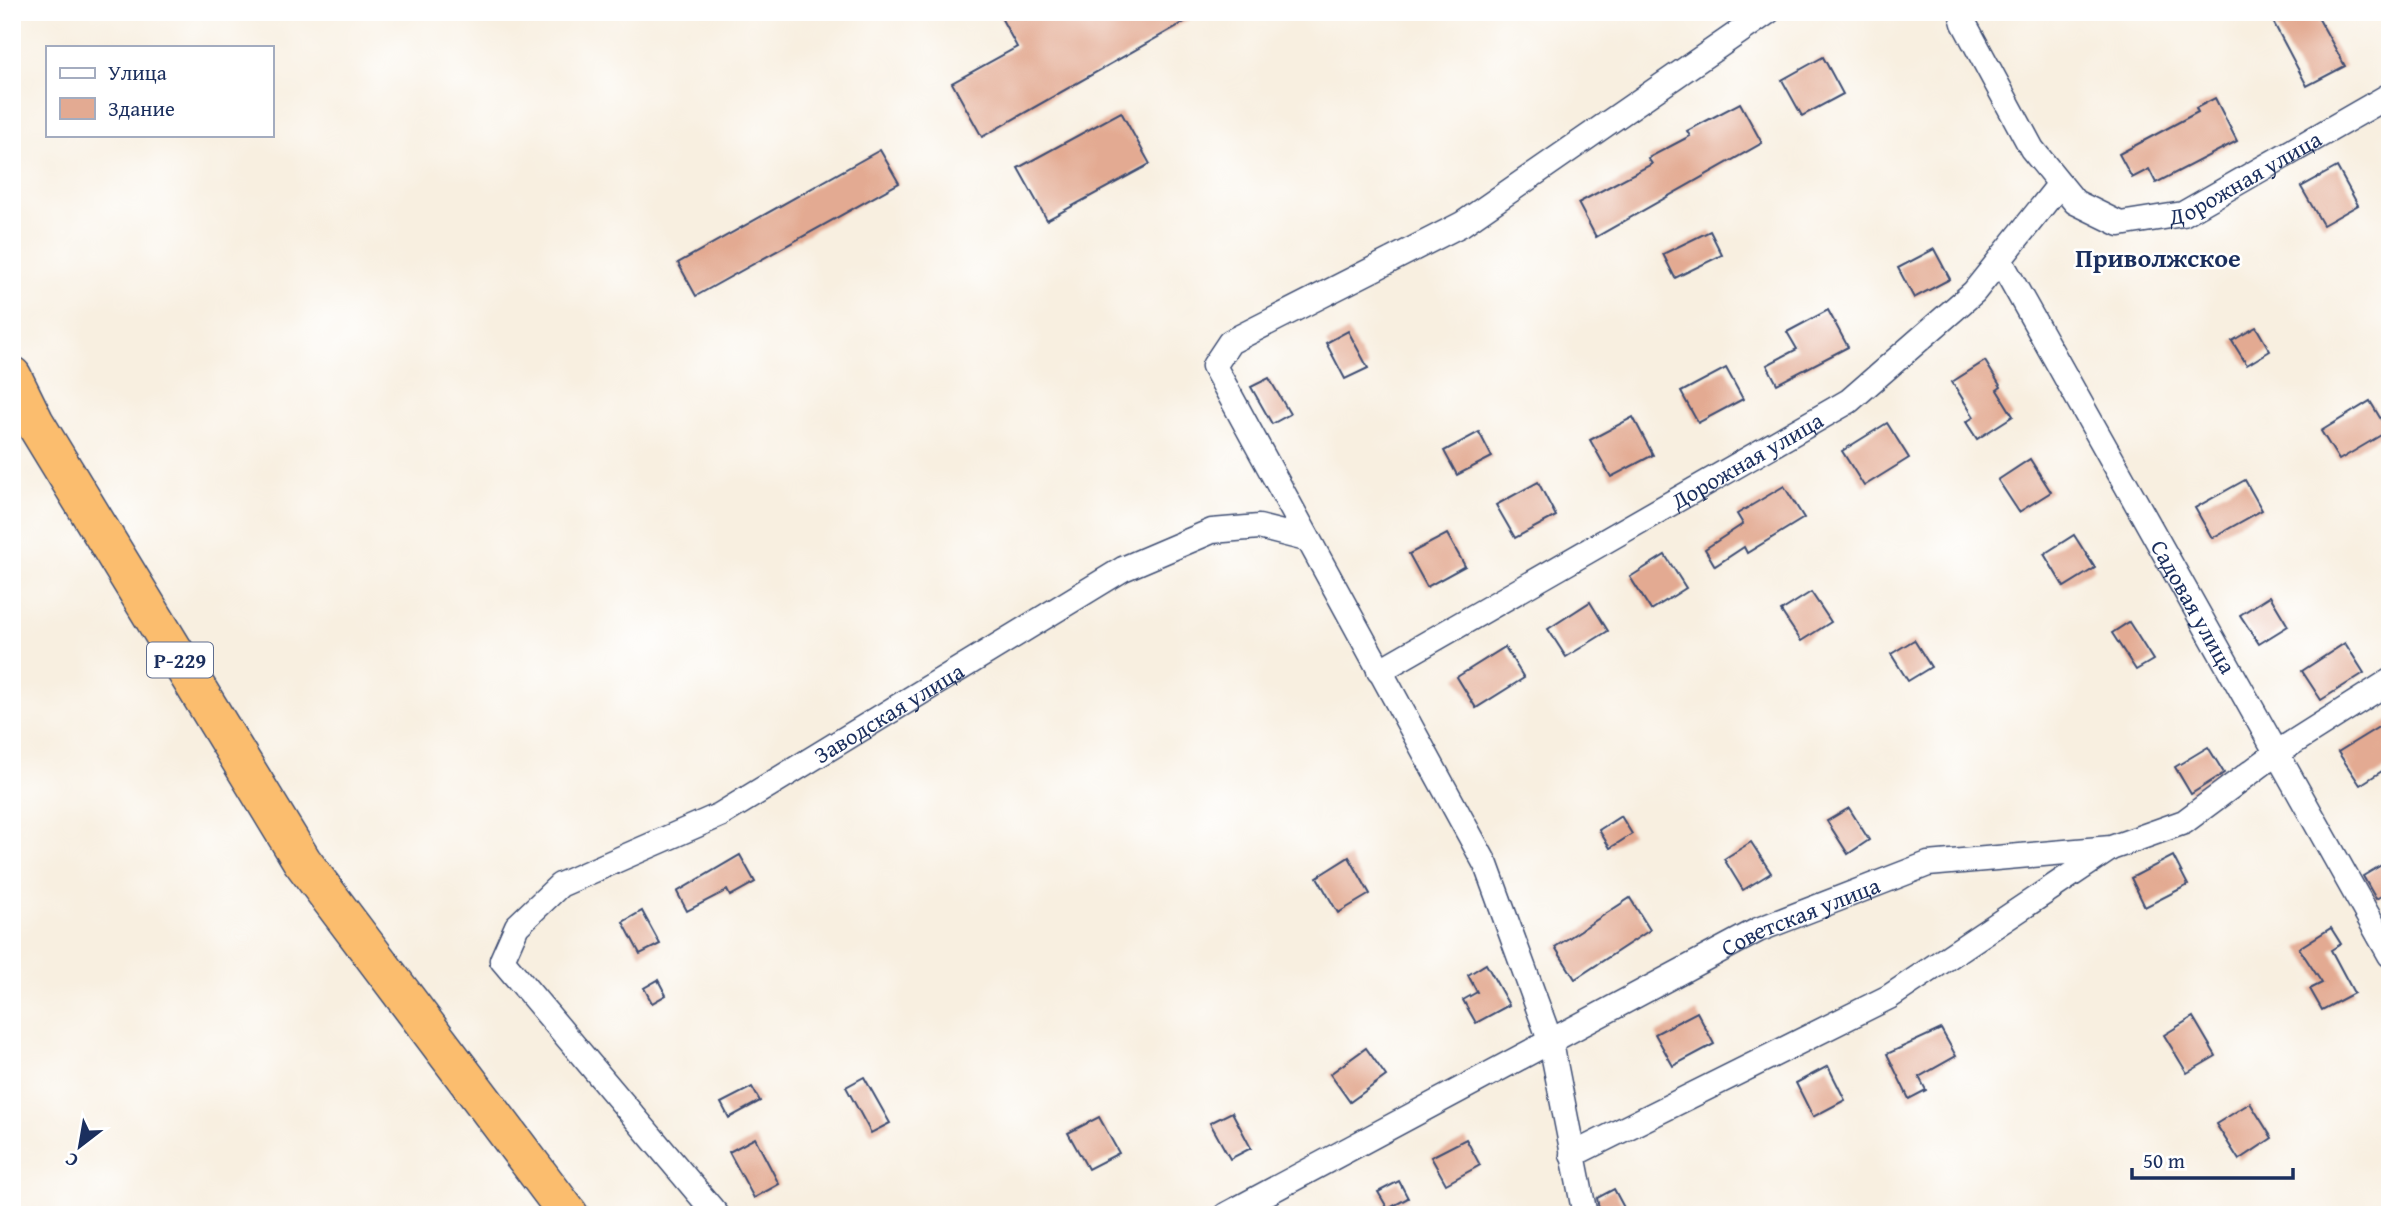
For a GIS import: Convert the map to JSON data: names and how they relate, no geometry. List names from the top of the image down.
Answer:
{
  "streets": {
    "highway": ["Р-229"],
    "street": [
      "Дорожная улица",
      "Садовая улица",
      "Заводская улица",
      "Советская улица"
    ]
  },
  "crossings": [
    ["Дорожная улица", "Садовая улица"],
    ["Садовая улица", "Советская улица"]
  ],
  "districts": ["Приволжское"],
  "legend": ["Улица", "Здание"],
  "scale_bar": "50 m",
  "north": "bottom left"
}
